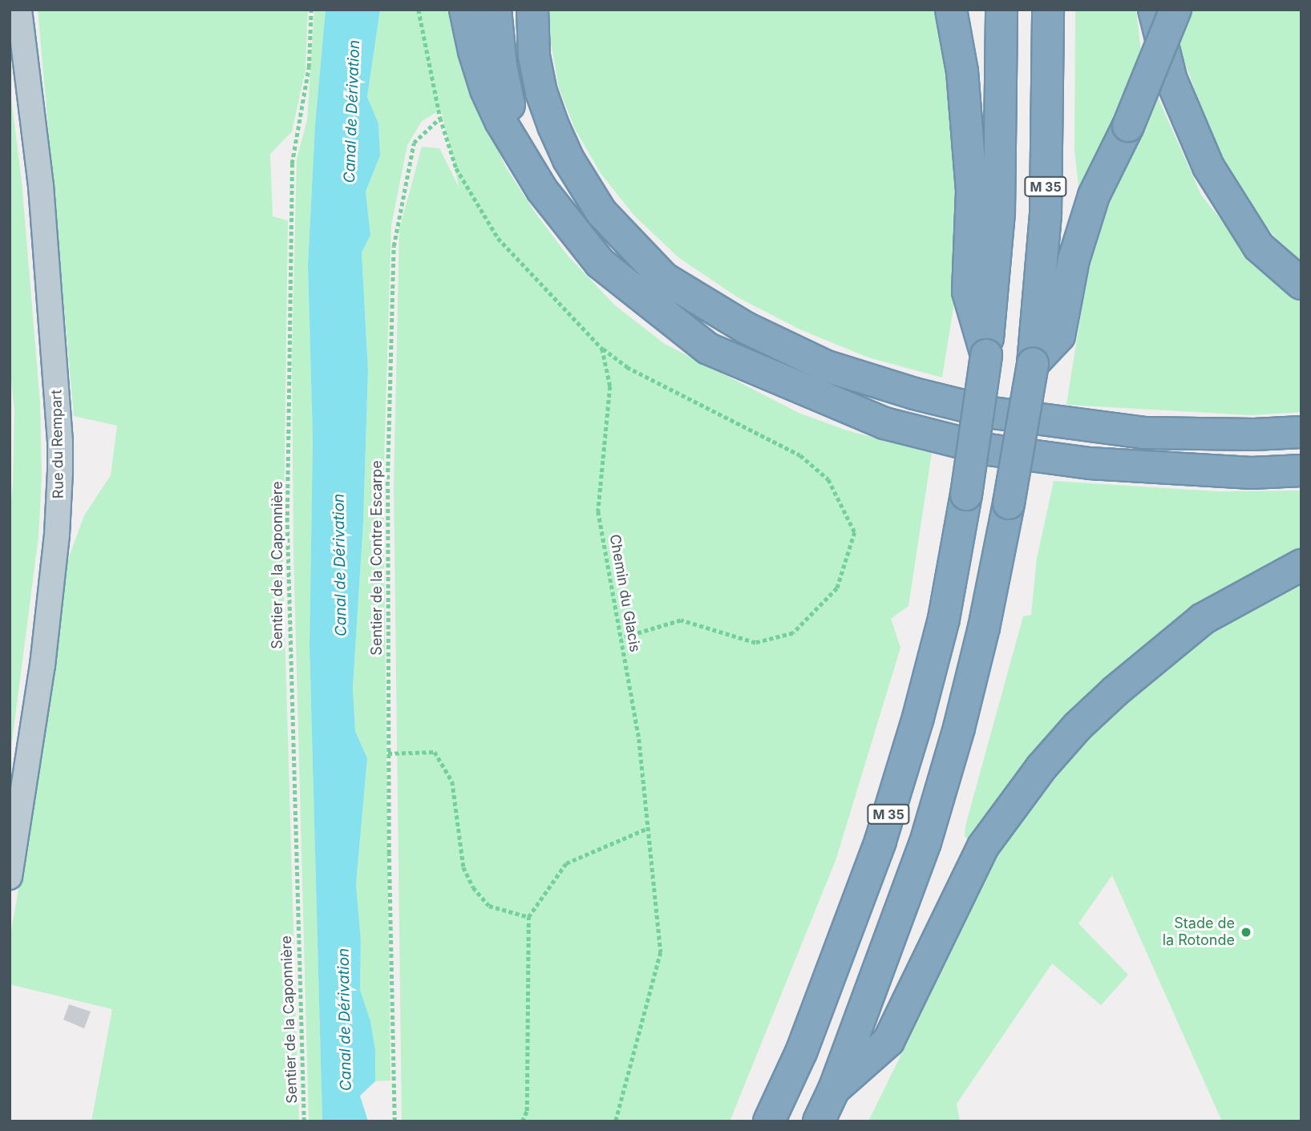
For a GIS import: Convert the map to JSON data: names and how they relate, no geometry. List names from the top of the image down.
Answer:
{
  "streets": {
    "highway": ["M 35"],
    "street": ["Rue du Rempart"],
    "path": ["Sentier de la Contre Escarpe", "Sentier de la Caponnière", "Chemin du Glacis"]
  },
  "water": ["Canal de Dérivation"],
  "places": ["Stade de la Rotonde"]
}
